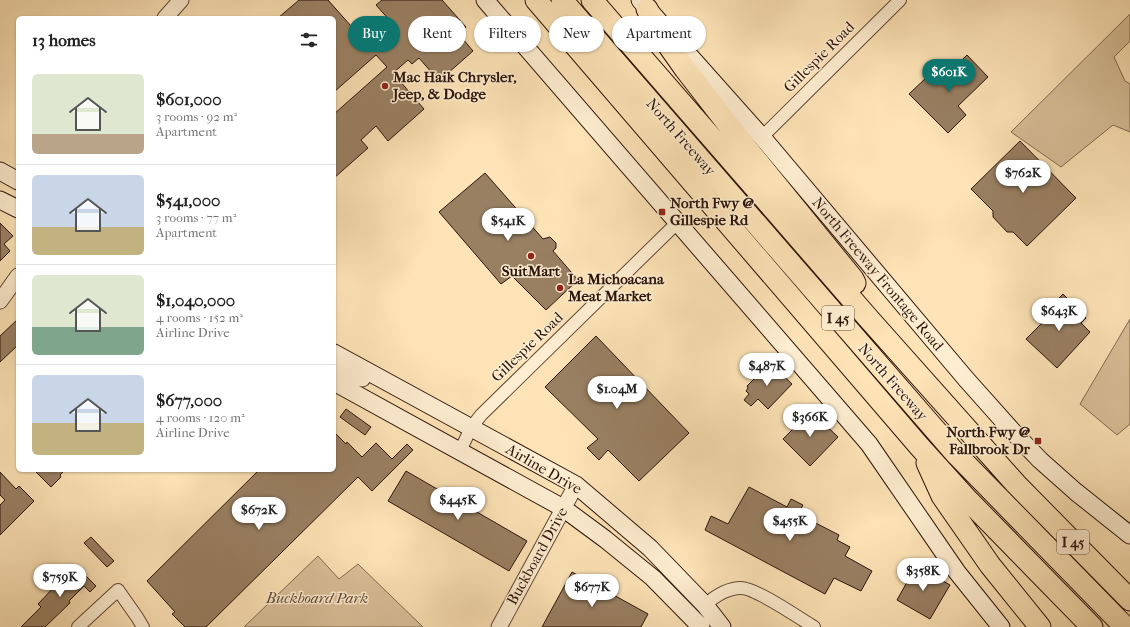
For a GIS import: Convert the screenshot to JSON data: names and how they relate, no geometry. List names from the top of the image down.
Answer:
{
  "streets": {
    "highway": ["North Freeway", "I 45"],
    "main road": ["North Freeway Frontage Road", "Airline Drive"],
    "street": ["Gillespie Road", "Buckboard Drive"]
  },
  "crossings": [
    ["Gillespie Road", "North Freeway Frontage Road"],
    ["Gillespie Road", "Airline Drive"],
    ["Airline Drive", "Buckboard Drive"]
  ],
  "parks": ["Buckboard Park"],
  "places": {
    "other": ["Mac Haik Chrysler, Jeep, & Dodge", "SuitMart", "La Michoacana Meat Market"],
    "transit": ["North Fwy @ Gillespie Rd", "North Fwy @ Fallbrook Dr"]
  },
  "page": {
    "chip": [
      "Buy",
      "Rent",
      "Filters",
      "New",
      "Apartment"
    ],
    "heading": "13 homes",
    "price": [
      "$601K",
      "$762K",
      "$541K",
      "$643K",
      "$487K",
      "$1.04M",
      "$366K",
      "$445K",
      "$672K",
      "$455K",
      "$358K",
      "$759K",
      "$677K"
    ],
    "list": [
      {
        "name": "$601,000",
        "note": "3 rooms · 92 m² · Apartment"
      },
      {
        "name": "$541,000",
        "note": "3 rooms · 77 m² · Apartment"
      },
      {
        "name": "$1,040,000",
        "note": "4 rooms · 152 m² · Airline Drive"
      },
      {
        "name": "$677,000",
        "note": "4 rooms · 120 m² · Airline Drive"
      }
    ]
  }
}
